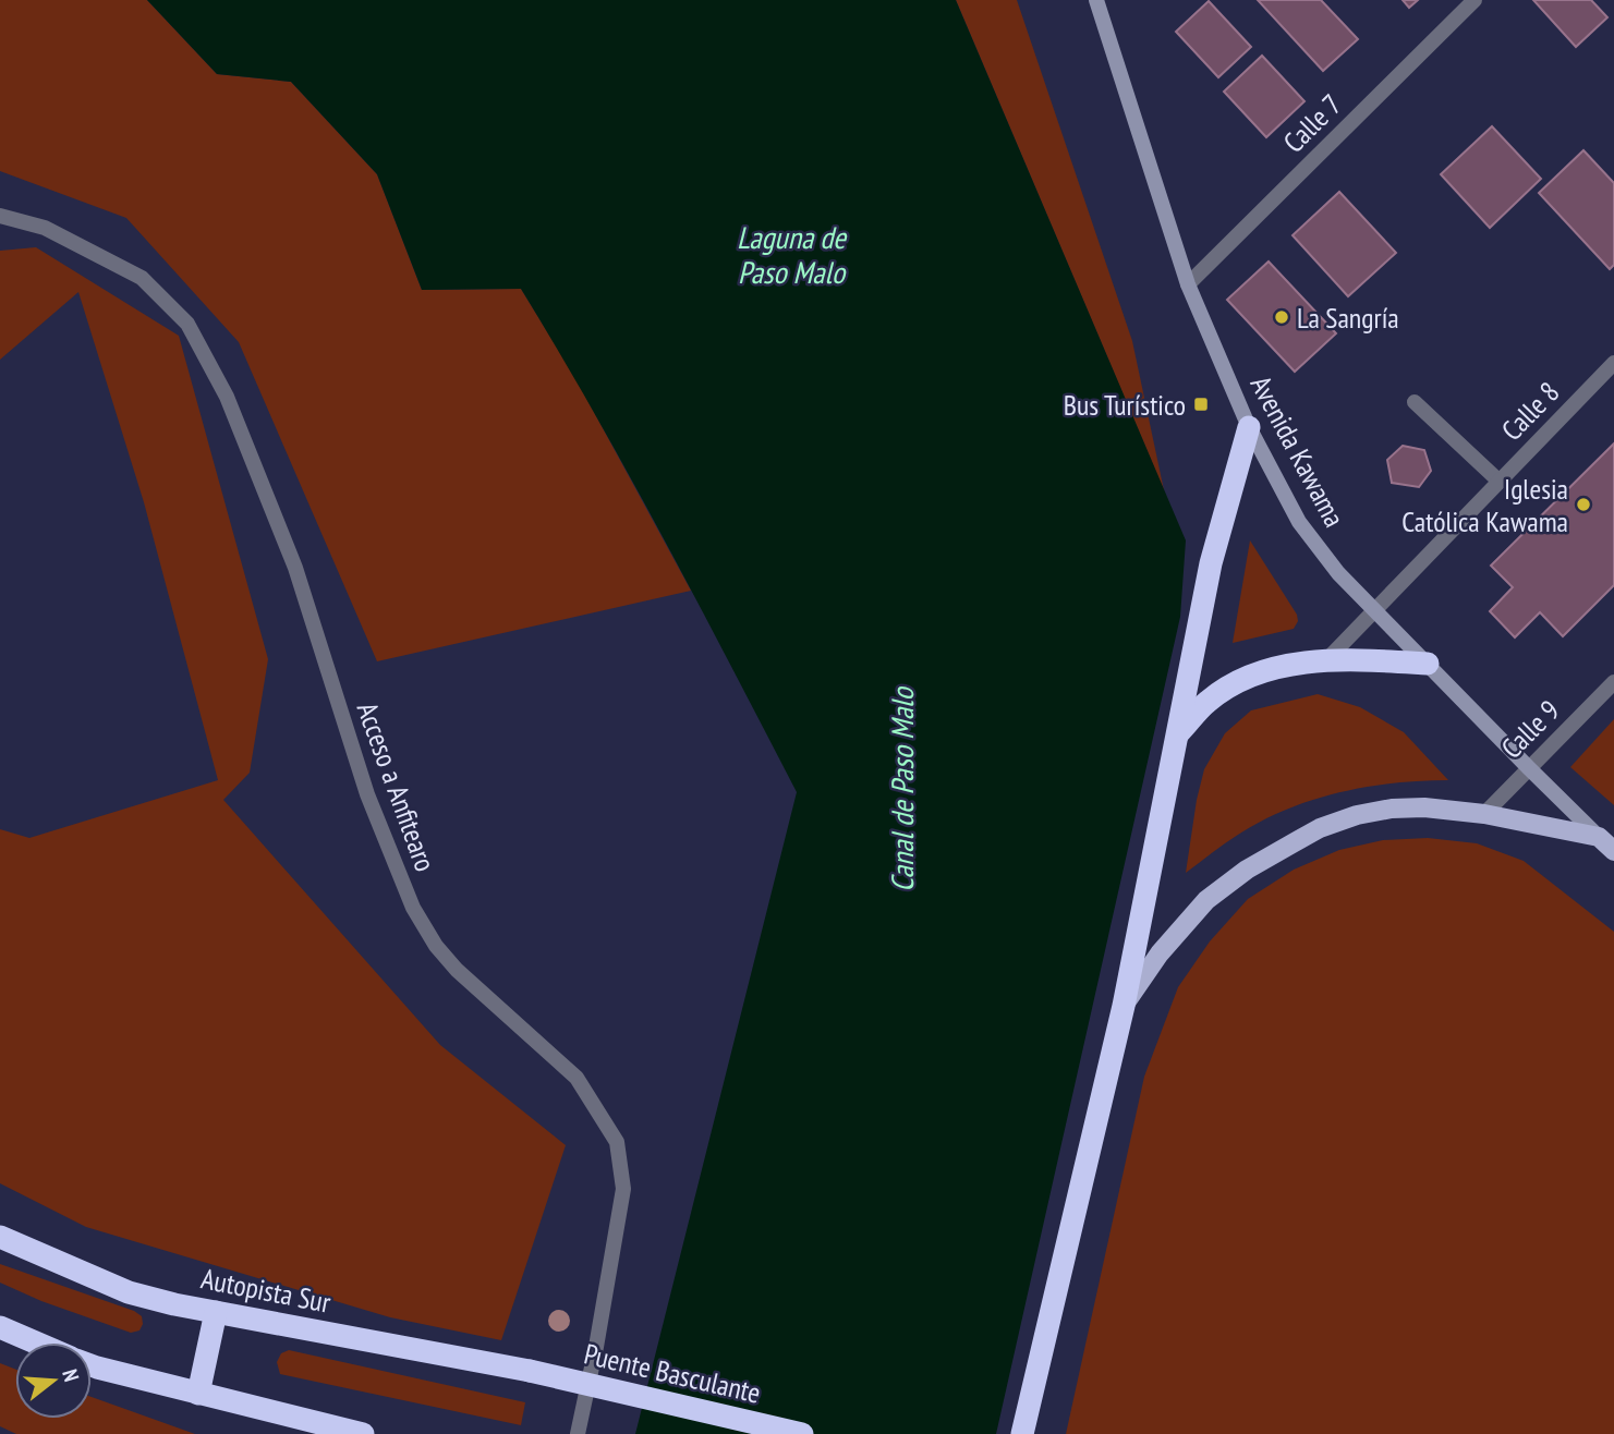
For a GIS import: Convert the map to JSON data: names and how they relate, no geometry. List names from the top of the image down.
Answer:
{
  "streets": {
    "highway": ["Autopista Sur", "Puente Basculante"],
    "main road": ["Avenida Kawama"],
    "street": [
      "Calle 7",
      "Calle 8",
      "Calle 9",
      "Acceso a Anfitearo"
    ]
  },
  "crossings": [
    ["Calle 7", "Avenida Kawama"],
    ["Calle 8", "Avenida Kawama"],
    ["Avenida Kawama", "Calle 9"],
    ["Autopista Sur", "Puente Basculante"]
  ],
  "water": ["Laguna de Paso Malo", "Canal de Paso Malo"],
  "places": {
    "other": ["La Sangría", "Iglesia Católica Kawama"],
    "transit": ["Bus Turístico"]
  },
  "north": "right"
}
